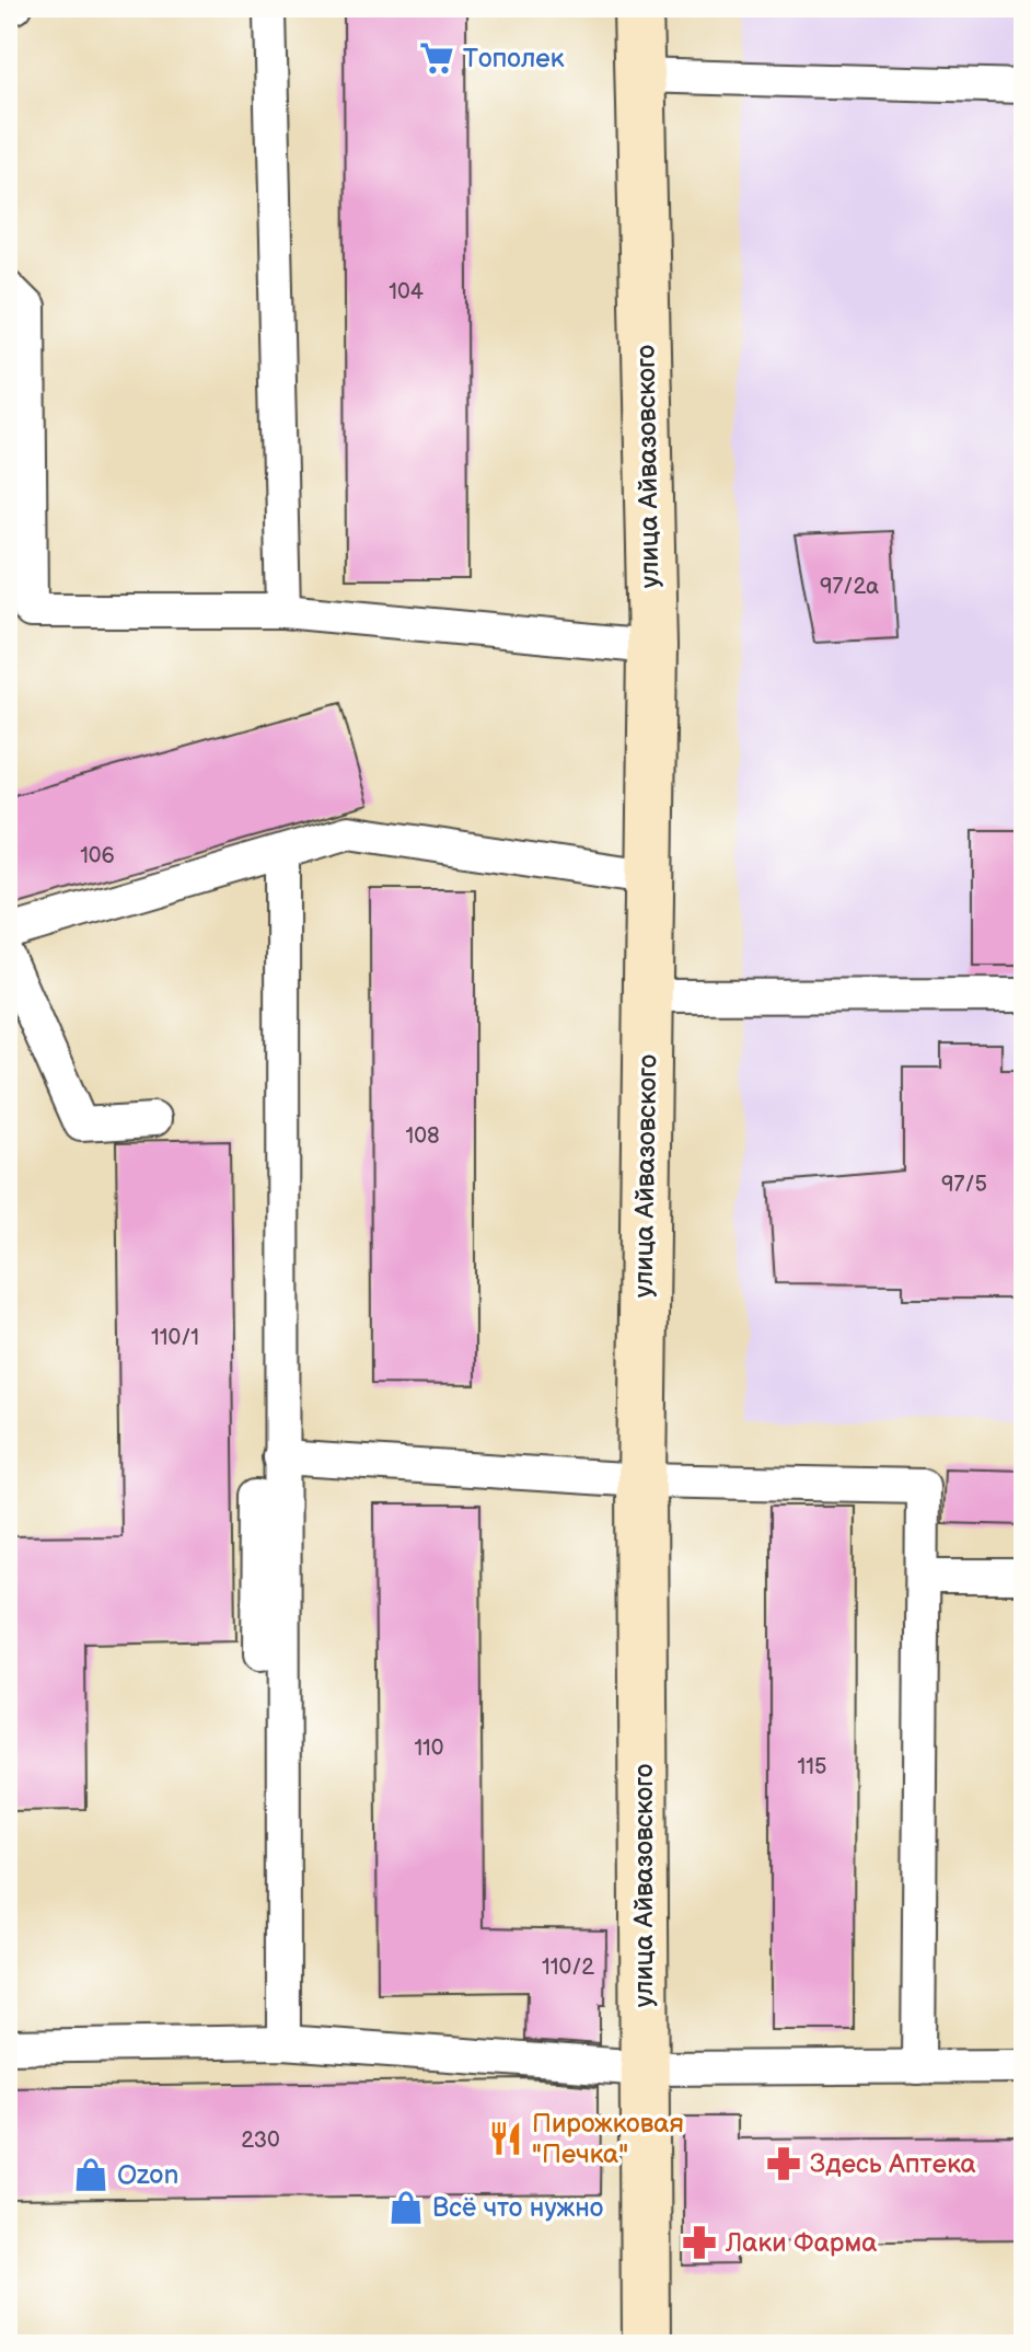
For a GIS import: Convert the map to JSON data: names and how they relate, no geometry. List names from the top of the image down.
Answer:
{
  "streets": {
    "street": ["улица Айвазовского"]
  },
  "places": {
    "supermarket": ["Тополек"],
    "restaurant": ["Пирожковая \"Печка\""],
    "pharmacy": ["Здесь Аптека", "Лаки Фарма"],
    "shop": ["Ozon", "Всё что нужно"]
  },
  "house_numbers": [
    "104",
    "97/2а",
    "106",
    "108",
    "97/5",
    "110/1",
    "110",
    "115",
    "110/2",
    "230"
  ]
}
